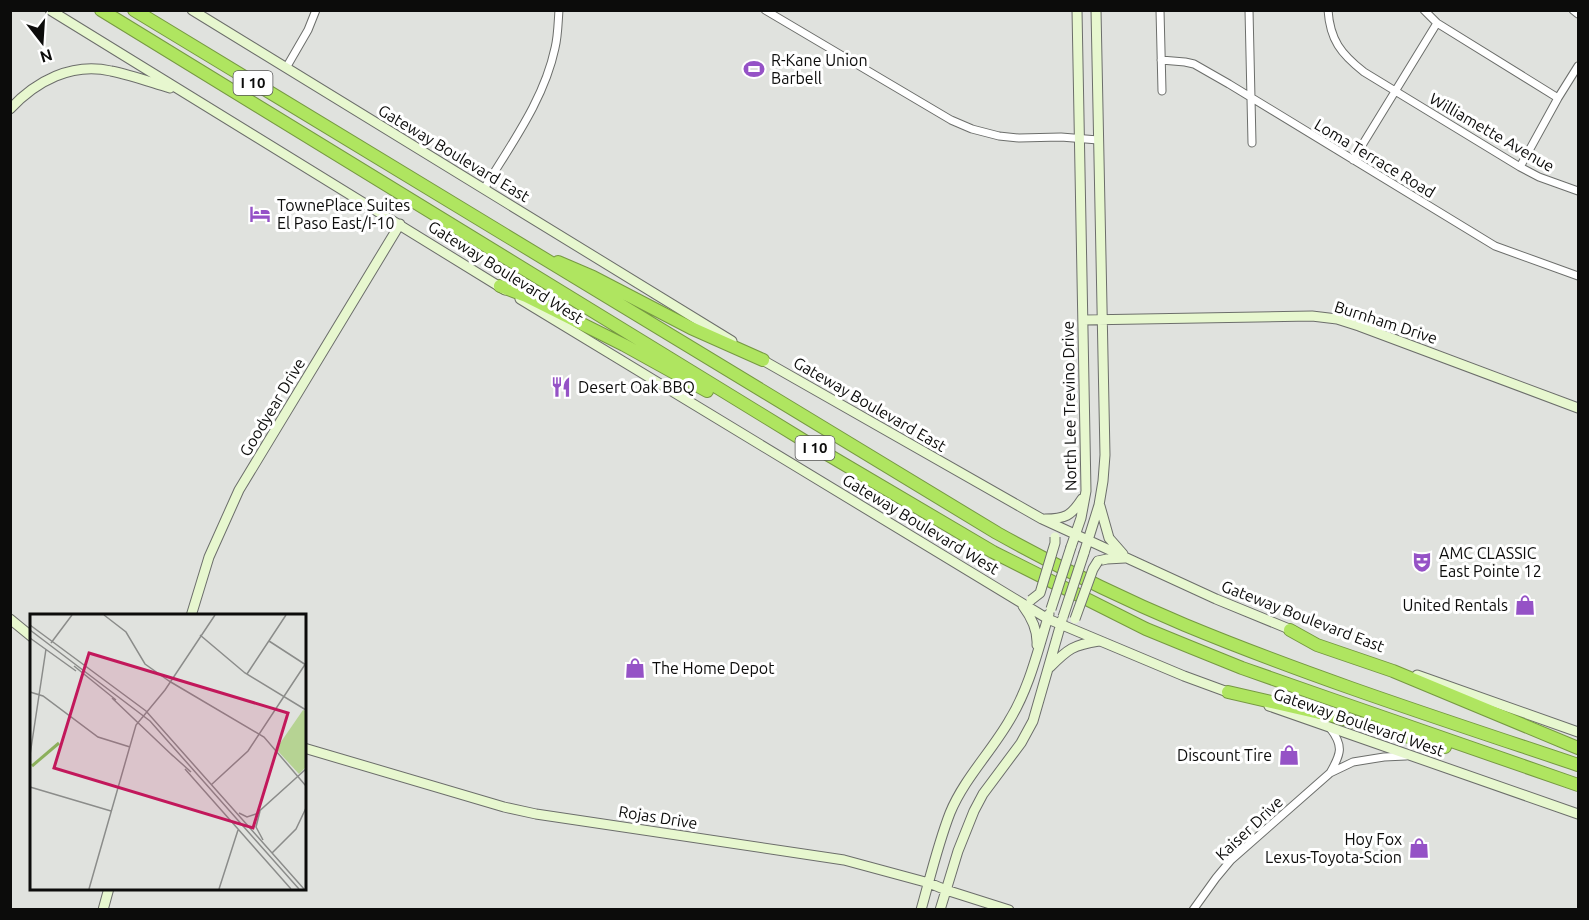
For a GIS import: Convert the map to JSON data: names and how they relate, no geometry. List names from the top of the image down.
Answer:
{
  "streets": {
    "highway": ["I 10"],
    "main road": [
      "Gateway Boulevard East",
      "Gateway Boulevard West",
      "Burnham Drive",
      "North Lee Trevino Drive",
      "Goodyear Drive",
      "Rojas Drive"
    ],
    "street": ["Williamette Avenue", "Loma Terrace Road", "Kaiser Drive"]
  },
  "crossings": [
    ["Gateway Boulevard East", "North Lee Trevino Drive"],
    ["Gateway Boulevard West", "North Lee Trevino Drive"],
    ["Gateway Boulevard West", "Goodyear Drive"],
    ["Gateway Boulevard West", "Kaiser Drive"],
    ["Burnham Drive", "North Lee Trevino Drive"],
    ["North Lee Trevino Drive", "Rojas Drive"]
  ],
  "places": {
    "sports": ["R-Kane Union Barbell"],
    "hotel": ["TownePlace Suites El Paso East/I-10"],
    "restaurant": ["Desert Oak BBQ"],
    "theatre": ["AMC CLASSIC East Pointe 12"],
    "shop": [
      "United Rentals",
      "The Home Depot",
      "Discount Tire",
      "Hoy Fox Lexus-Toyota-Scion"
    ]
  },
  "north": "bottom"
}
